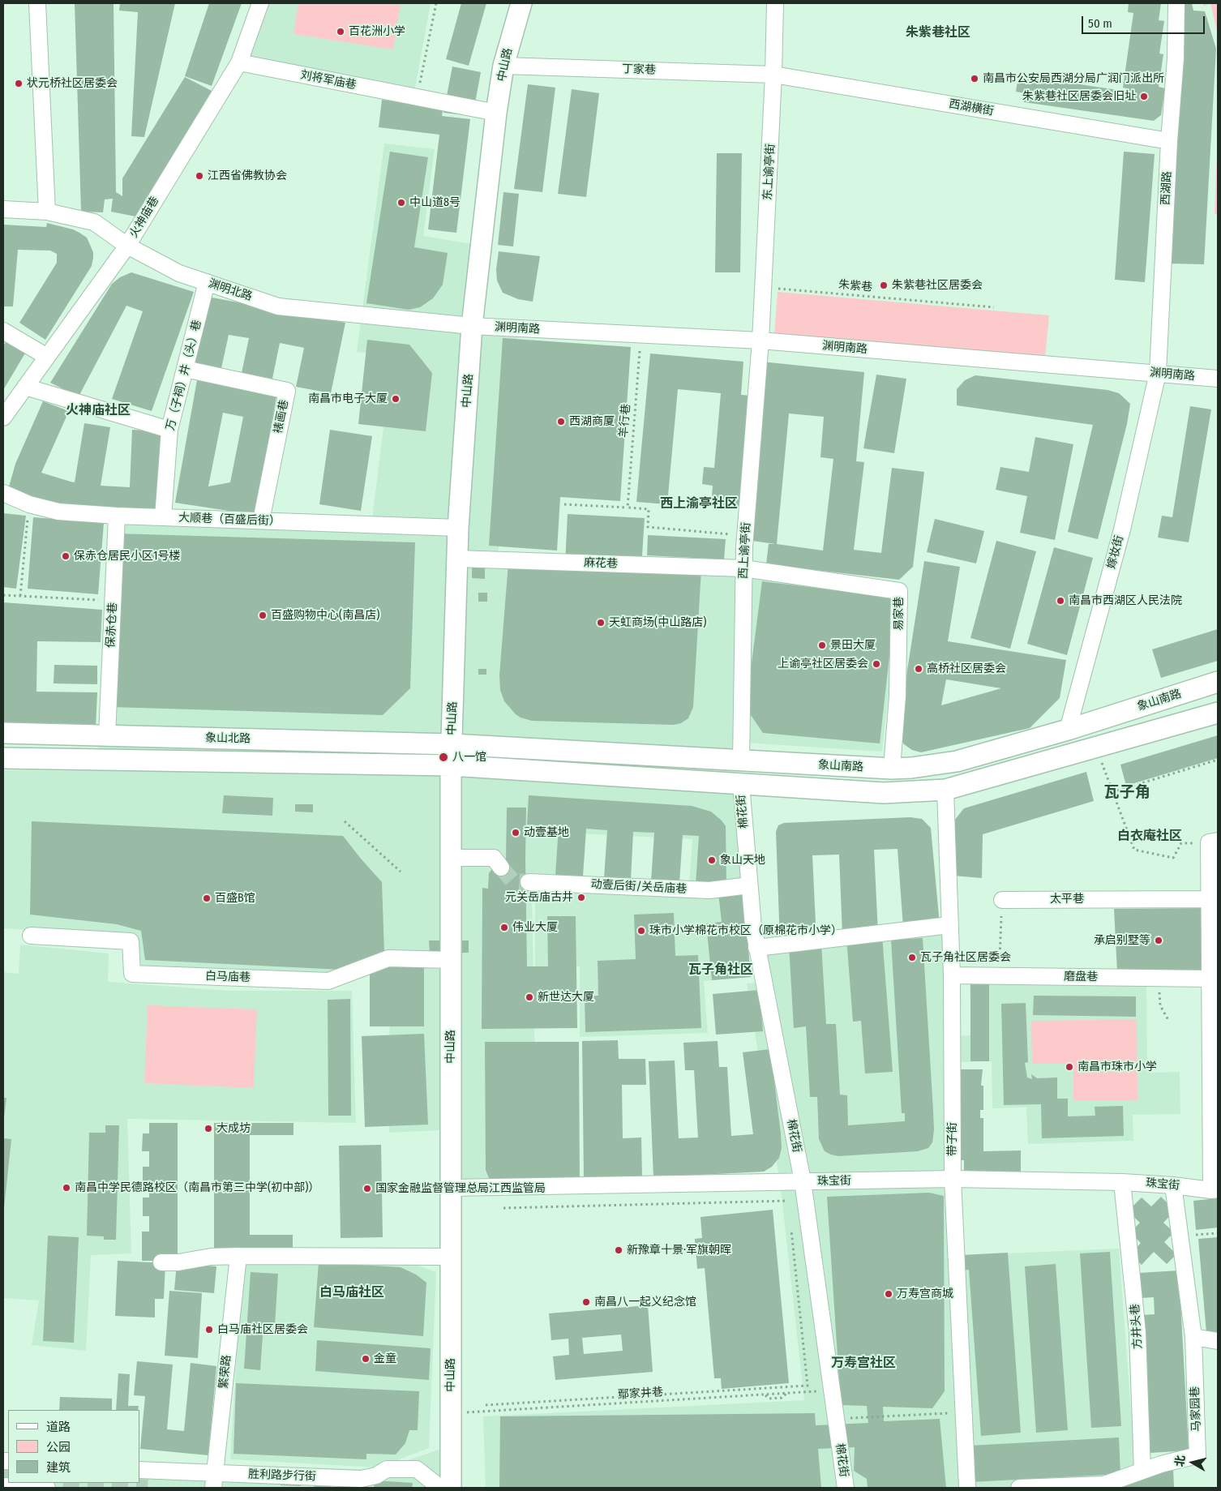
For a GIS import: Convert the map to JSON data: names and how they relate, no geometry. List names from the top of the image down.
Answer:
{
  "streets": {
    "main road": ["中山路", "象山南路", "象山北路"],
    "street": [
      "丁家巷",
      "刘将军庙巷",
      "西湖横街",
      "东上谕亭街",
      "西湖路",
      "火神庙巷",
      "渊明北路",
      "渊明南路",
      "万（子祠）井（头）巷",
      "裱画巷",
      "大顺巷（百盛后街）",
      "西上谕亭街",
      "嫁妆街",
      "麻花巷",
      "易家巷",
      "保赤仓巷",
      "棉花街",
      "动壹后街/关岳庙巷",
      "太平巷",
      "白马庙巷",
      "磨盘巷",
      "带子街",
      "珠宝街",
      "方井头巷",
      "繁荣路",
      "马家园巷",
      "胜利路步行街"
    ],
    "path": ["朱紫巷", "羊行巷", "鄢家井巷"]
  },
  "crossings": [
    ["中山路", "丁家巷"],
    ["中山路", "刘将军庙巷"],
    ["中山路", "渊明北路"],
    ["中山路", "渊明南路"],
    ["中山路", "大顺巷（百盛后街）"],
    ["中山路", "麻花巷"],
    ["中山路", "象山南路"],
    ["中山路", "象山北路"],
    ["中山路", "白马庙巷"],
    ["中山路", "珠宝街"],
    ["中山路", "鄢家井巷"],
    ["丁家巷", "西湖横街"],
    ["丁家巷", "东上谕亭街"],
    ["刘将军庙巷", "火神庙巷"],
    ["西湖横街", "东上谕亭街"],
    ["西湖横街", "西湖路"],
    ["东上谕亭街", "朱紫巷"],
    ["东上谕亭街", "渊明南路"],
    ["东上谕亭街", "西上谕亭街"],
    ["西湖路", "渊明南路"],
    ["西湖路", "嫁妆街"],
    ["火神庙巷", "渊明北路"],
    ["渊明北路", "渊明南路"],
    ["渊明北路", "万（子祠）井（头）巷"],
    ["渊明南路", "羊行巷"],
    ["渊明南路", "西上谕亭街"],
    ["渊明南路", "嫁妆街"],
    ["万（子祠）井（头）巷", "裱画巷"],
    ["万（子祠）井（头）巷", "大顺巷（百盛后街）"],
    ["裱画巷", "大顺巷（百盛后街）"],
    ["大顺巷（百盛后街）", "保赤仓巷"],
    ["西上谕亭街", "麻花巷"],
    ["西上谕亭街", "易家巷"],
    ["西上谕亭街", "象山南路"],
    ["嫁妆街", "象山南路"],
    ["麻花巷", "易家巷"],
    ["易家巷", "象山南路"],
    ["保赤仓巷", "象山北路"],
    ["象山南路", "象山北路"],
    ["棉花街", "动壹后街/关岳庙巷"],
    ["棉花街", "珠宝街"],
    ["棉花街", "鄢家井巷"],
    ["磨盘巷", "带子街"],
    ["带子街", "珠宝街"],
    ["珠宝街", "方井头巷"],
    ["珠宝街", "马家园巷"],
    ["方井头巷", "马家园巷"],
    ["繁荣路", "胜利路步行街"]
  ],
  "districts": [
    "朱紫巷社区",
    "火神庙社区",
    "西上渝亭社区",
    "瓦子角",
    "白衣庵社区",
    "瓦子角社区",
    "白马庙社区",
    "万寿宫社区"
  ],
  "places": [
    "百花洲小学",
    "南昌市公安局西湖分局广润门派出所",
    "状元桥社区居委会",
    "朱紫巷社区居委会旧址",
    "江西省佛教协会",
    "中山道8号",
    "朱紫巷社区居委会",
    "南昌市电子大厦",
    "西湖商厦",
    "保赤仓居民小区1号楼",
    "南昌市西湖区人民法院",
    "百盛购物中心(南昌店)",
    "天虹商场(中山路店)",
    "景田大厦",
    "上谕亭社区居委会",
    "高桥社区居委会",
    "八一馆",
    "动壹基地",
    "象山天地",
    "元关岳庙古井",
    "百盛B馆",
    "伟业大厦",
    "珠市小学棉花市校区（原棉花市小学）",
    "承启别墅等",
    "瓦子角社区居委会",
    "新世达大厦",
    "南昌市珠市小学",
    "大成坊",
    "南昌中学民德路校区（南昌市第三中学(初中部)）",
    "国家金融监督管理总局江西监管局",
    "新豫章十景·军旗朝晖",
    "万寿宫商城",
    "南昌八一起义纪念馆",
    "白马庙社区居委会",
    "金童"
  ],
  "legend": ["道路", "公园", "建筑"],
  "scale_bar": "50 m",
  "north": "left"
}
